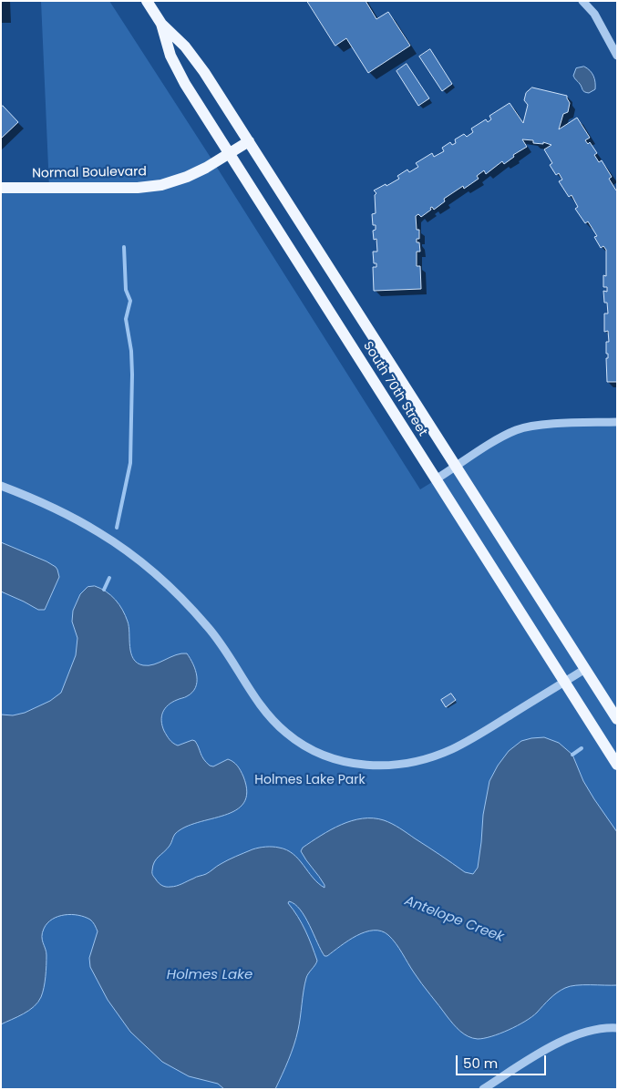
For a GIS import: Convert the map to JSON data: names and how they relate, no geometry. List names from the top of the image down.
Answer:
{
  "streets": {
    "main road": ["Normal Boulevard", "South 70th Street"]
  },
  "crossings": [
    ["Normal Boulevard", "South 70th Street"]
  ],
  "water": ["Antelope Creek", "Holmes Lake"],
  "parks": ["Holmes Lake Park"],
  "scale_bar": "50 m"
}
